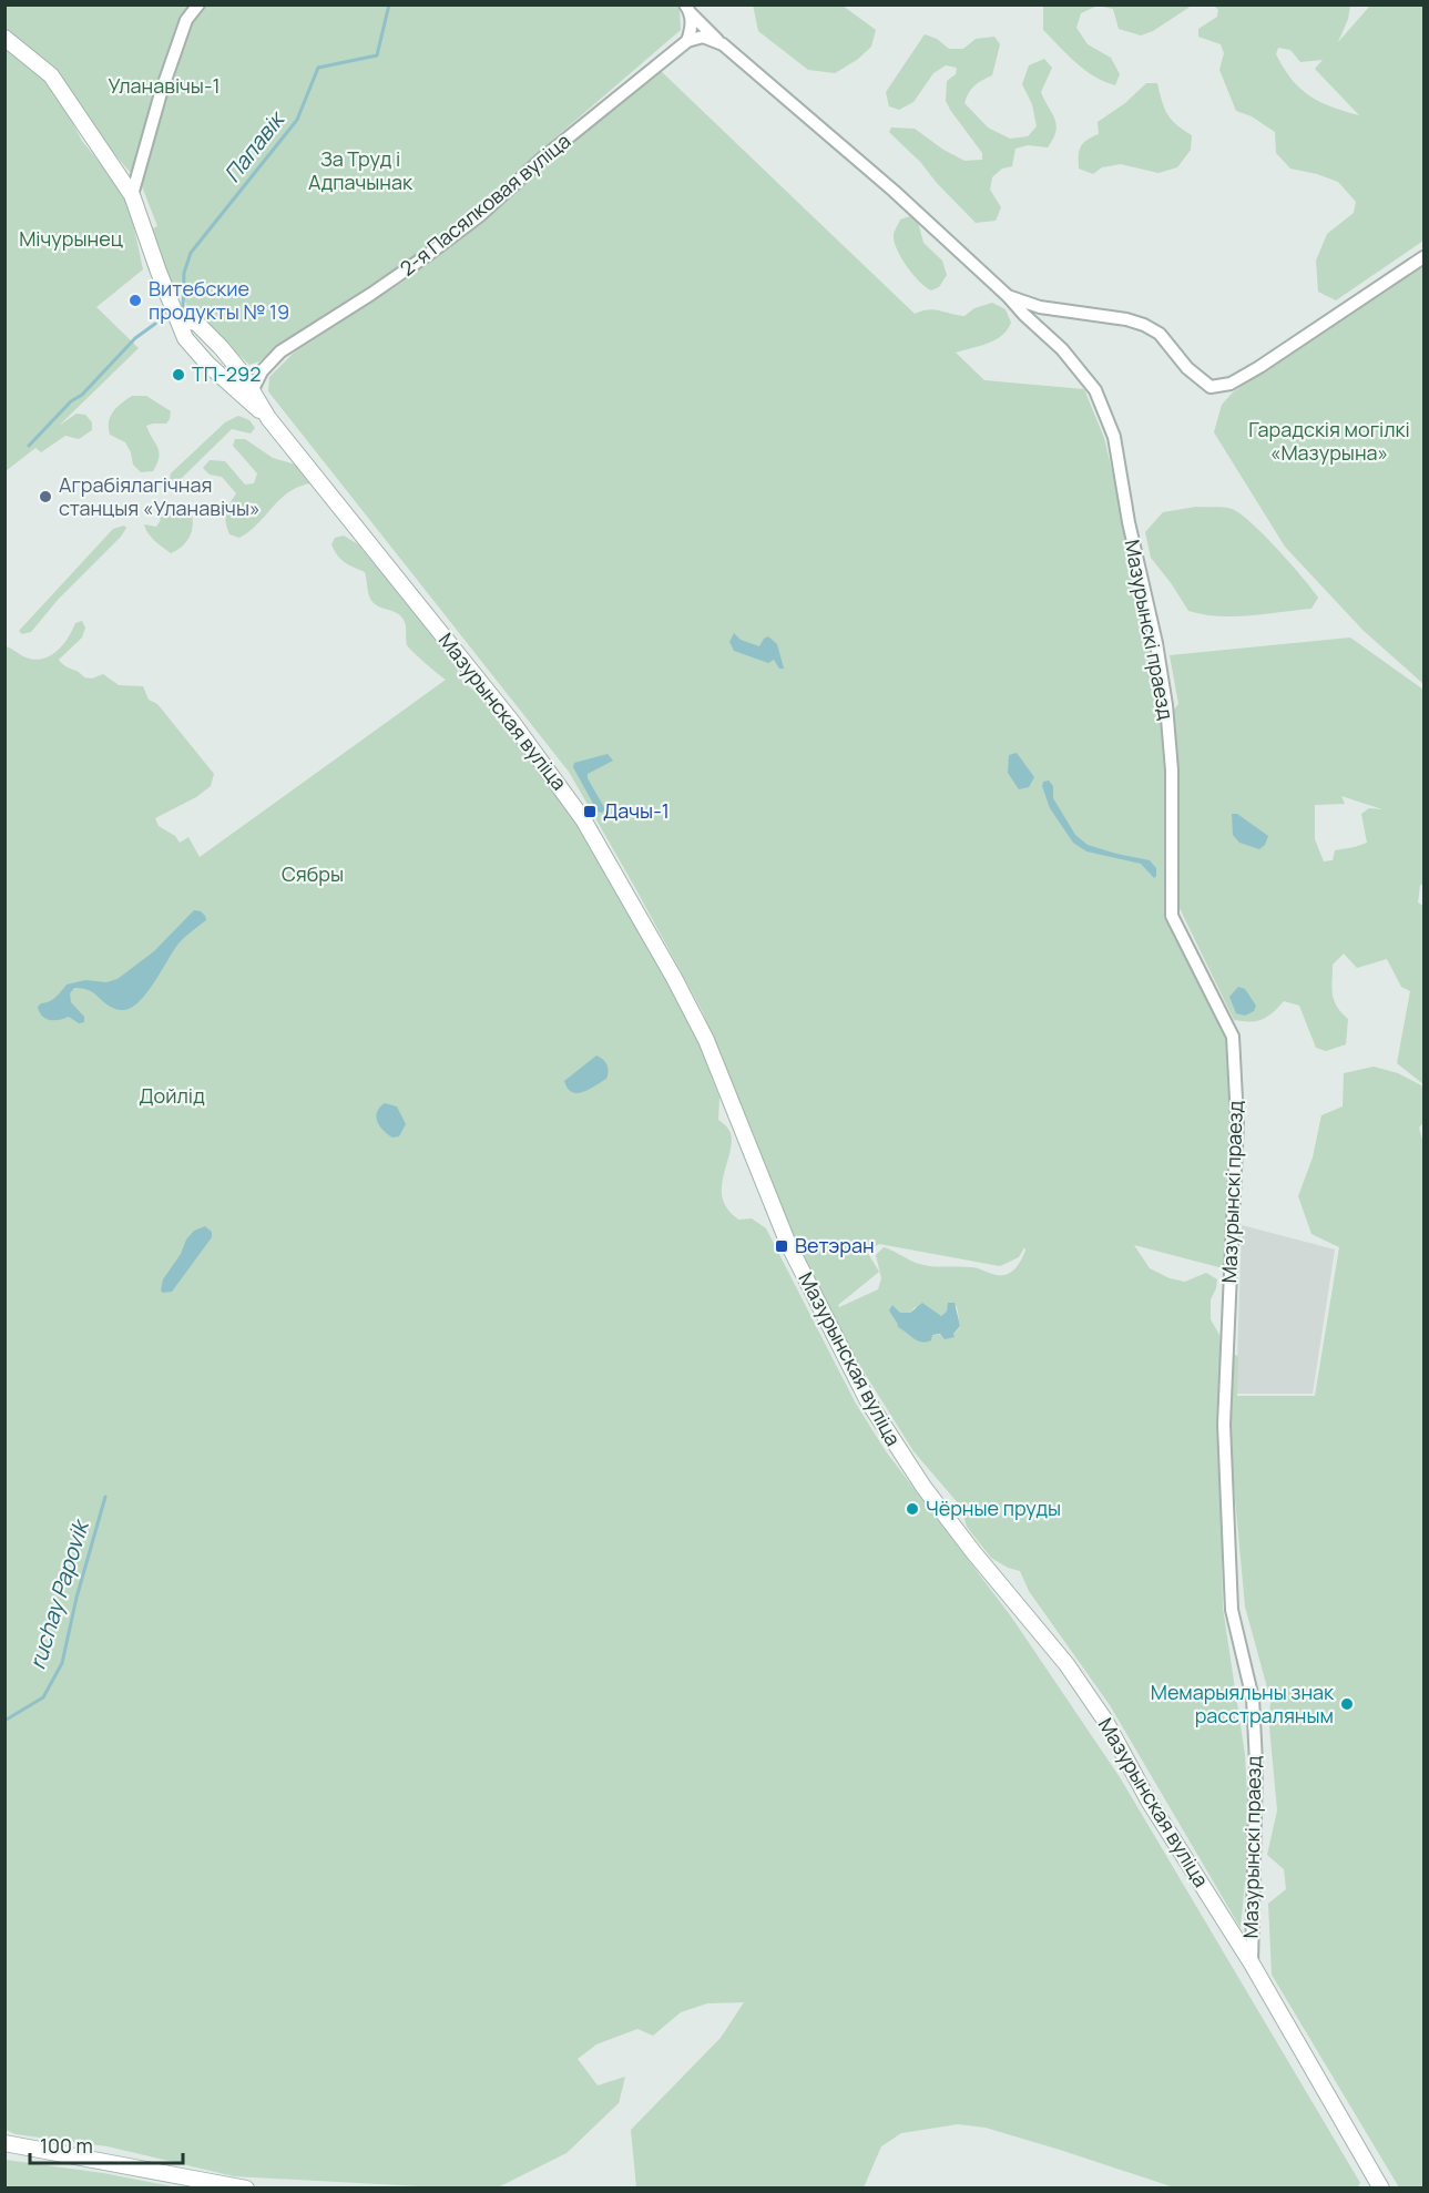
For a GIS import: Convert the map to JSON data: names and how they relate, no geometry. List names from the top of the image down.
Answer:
{
  "streets": {
    "street": ["2-я Пасялковая вуліца", "Мазурынскі праезд", "Мазурынская вуліца"]
  },
  "crossings": [
    ["2-я Пасялковая вуліца", "Мазурынская вуліца"],
    ["Мазурынскі праезд", "Мазурынская вуліца"]
  ],
  "water": ["Папавік", "ruchay Papovik"],
  "parks": [
    "Уланавічы-1",
    "За Труд і Адпачынак",
    "Мічурынец",
    "Гарадскія могілкі «Мазурына»",
    "Сябры",
    "Дойлід"
  ],
  "places": {
    "other": [
      "Витебские продукты № 19",
      "ТП-292",
      "Аграбіялагічная станцыя «Уланавічы»",
      "Чёрные пруды",
      "Мемарыяльны знак расстраляным"
    ],
    "transit": ["Дачы-1", "Ветэран"]
  },
  "scale_bar": "100 m"
}
